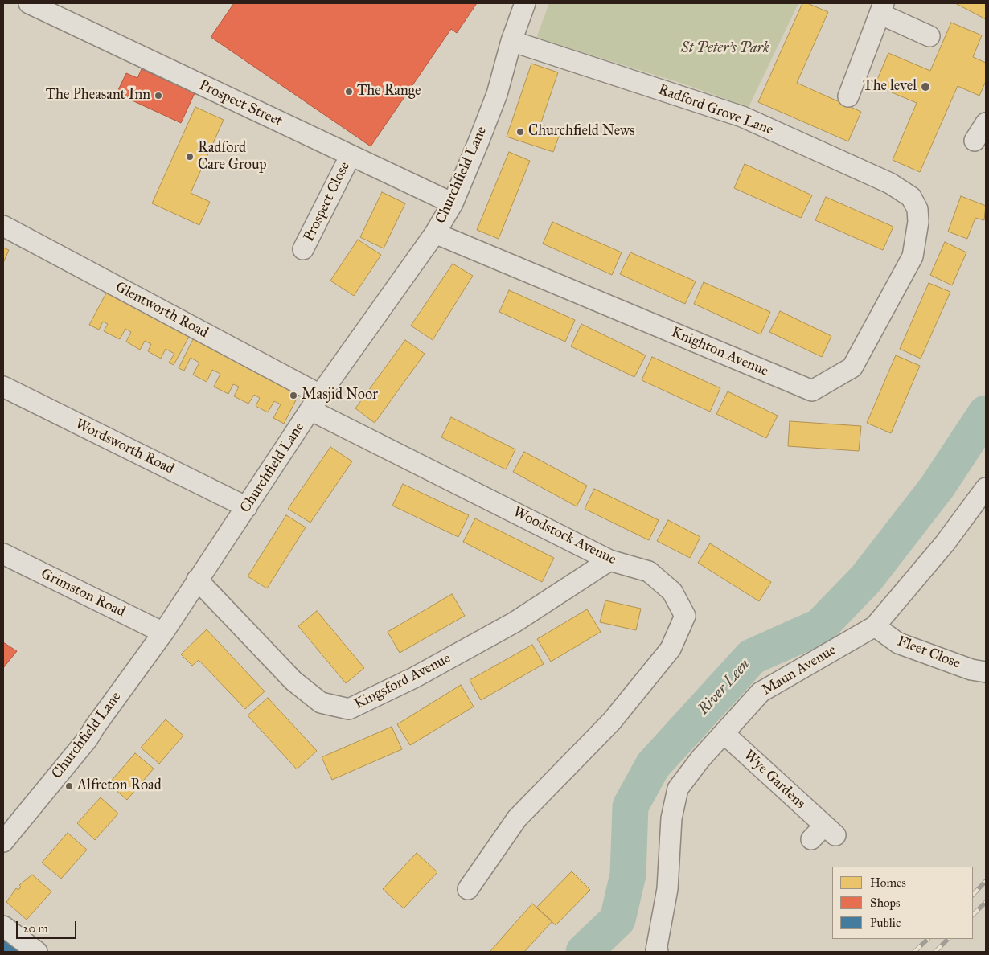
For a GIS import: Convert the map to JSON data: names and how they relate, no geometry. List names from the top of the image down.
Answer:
{
  "streets": {
    "street": [
      "Prospect Street",
      "Radford Grove Lane",
      "Churchfield Lane",
      "Prospect Close",
      "Glentworth Road",
      "Knighton Avenue",
      "Wordsworth Road",
      "Woodstock Avenue",
      "Grimston Road",
      "Fleet Close",
      "Maun Avenue",
      "Kingsford Avenue",
      "Wye Gardens"
    ]
  },
  "crossings": [
    ["Prospect Street", "Churchfield Lane"],
    ["Prospect Street", "Prospect Close"],
    ["Radford Grove Lane", "Churchfield Lane"],
    ["Radford Grove Lane", "Knighton Avenue"],
    ["Churchfield Lane", "Glentworth Road"],
    ["Churchfield Lane", "Knighton Avenue"],
    ["Churchfield Lane", "Wordsworth Road"],
    ["Churchfield Lane", "Woodstock Avenue"],
    ["Churchfield Lane", "Grimston Road"],
    ["Churchfield Lane", "Kingsford Avenue"],
    ["Glentworth Road", "Woodstock Avenue"],
    ["Woodstock Avenue", "Kingsford Avenue"],
    ["Fleet Close", "Maun Avenue"],
    ["Maun Avenue", "Wye Gardens"]
  ],
  "water": ["River Leen"],
  "parks": ["St Peter's Park"],
  "places": [
    "The level",
    "The Range",
    "The Pheasant Inn",
    "Churchfield News",
    "Radford Care Group",
    "Masjid Noor",
    "Alfreton Road"
  ],
  "legend": ["Homes", "Shops", "Public"],
  "scale_bar": "20 m"
}
